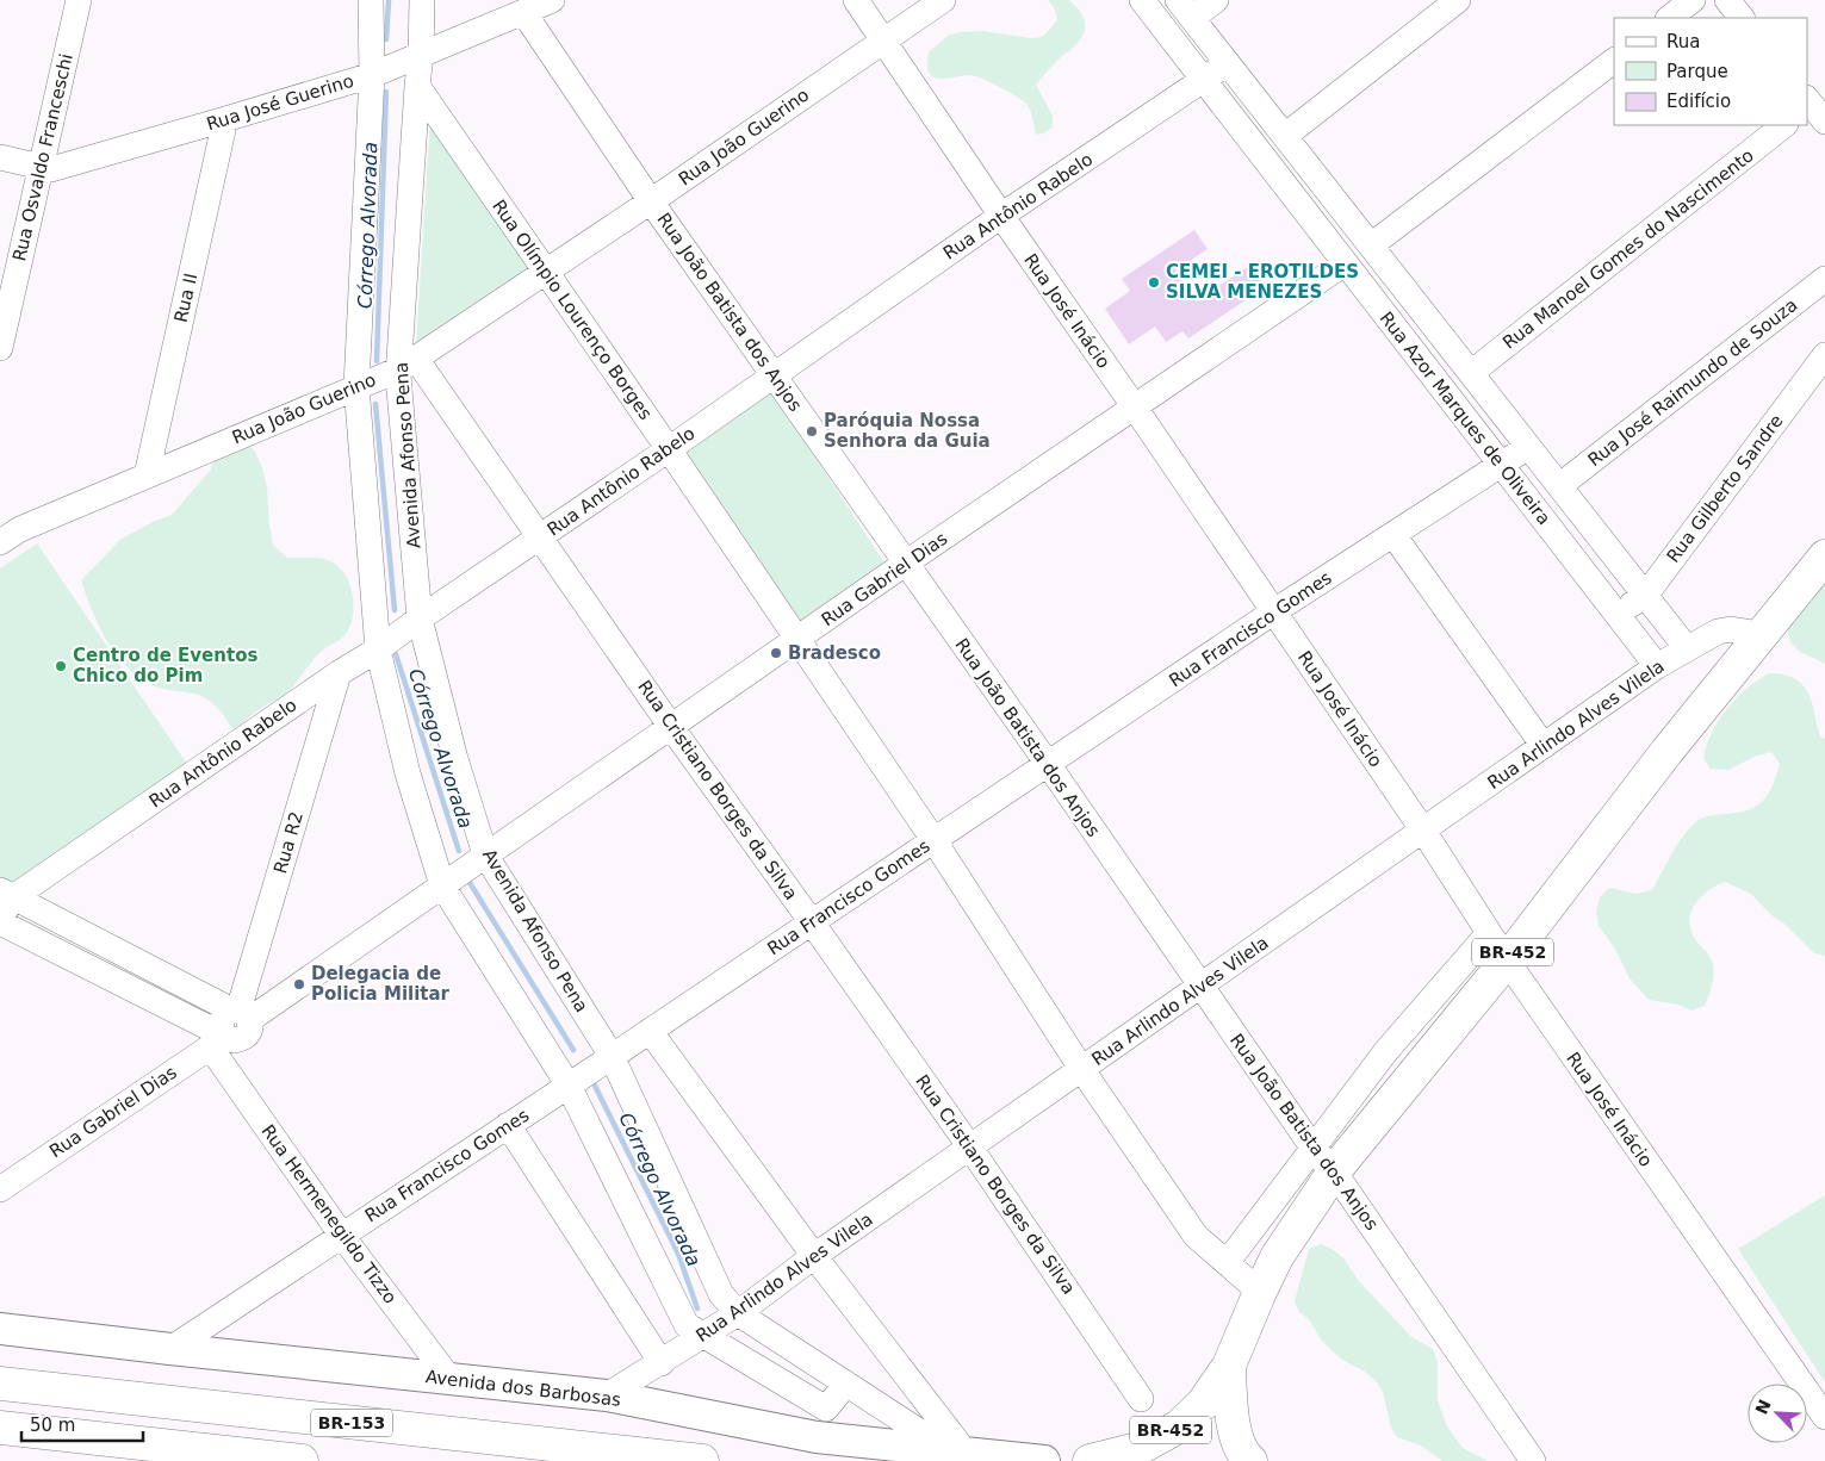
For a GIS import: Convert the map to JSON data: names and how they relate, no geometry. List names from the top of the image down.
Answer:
{
  "streets": {
    "highway": ["BR-452", "BR-153"],
    "main road": ["Avenida dos Barbosas"],
    "street": [
      "Rua José Guerino",
      "Rua João Guerino",
      "Rua Osvaldo Franceschi",
      "Rua Antônio Rabelo",
      "Rua Manoel Gomes do Nascimento",
      "Rua II",
      "Rua Olímpio Lourenço Borges",
      "Rua José Inácio",
      "Rua João Batista dos Anjos",
      "Rua José Raimundo de Souza",
      "Rua Azor Marques de Oliveira",
      "Avenida Afonso Pena",
      "Rua Gilberto Sandre",
      "Rua Gabriel Dias",
      "Rua Francisco Gomes",
      "Rua Arlindo Alves Vilela",
      "Rua Cristiano Borges da Silva",
      "Rua R2",
      "Rua Hermenegildo Tizzo"
    ]
  },
  "crossings": [
    ["Rua José Guerino", "Rua Osvaldo Franceschi"],
    ["Rua José Guerino", "Rua II"],
    ["Rua José Guerino", "Rua João Batista dos Anjos"],
    ["Rua José Guerino", "Avenida Afonso Pena"],
    ["Rua João Guerino", "Rua II"],
    ["Rua João Guerino", "Rua Olímpio Lourenço Borges"],
    ["Rua João Guerino", "Rua José Inácio"],
    ["Rua João Guerino", "Rua João Batista dos Anjos"],
    ["Rua João Guerino", "Avenida Afonso Pena"],
    ["Rua João Guerino", "Rua Cristiano Borges da Silva"],
    ["Rua Antônio Rabelo", "Rua Olímpio Lourenço Borges"],
    ["Rua Antônio Rabelo", "Rua José Inácio"],
    ["Rua Antônio Rabelo", "Rua João Batista dos Anjos"],
    ["Rua Antônio Rabelo", "Rua Azor Marques de Oliveira"],
    ["Rua Antônio Rabelo", "Avenida Afonso Pena"],
    ["Rua Antônio Rabelo", "Rua Cristiano Borges da Silva"],
    ["Rua Antônio Rabelo", "Rua R2"],
    ["Rua Manoel Gomes do Nascimento", "Rua Azor Marques de Oliveira"],
    ["Rua Olímpio Lourenço Borges", "Avenida Afonso Pena"],
    ["Rua Olímpio Lourenço Borges", "Rua Gabriel Dias"],
    ["Rua Olímpio Lourenço Borges", "Rua Francisco Gomes"],
    ["Rua Olímpio Lourenço Borges", "Rua Arlindo Alves Vilela"],
    ["Rua Olímpio Lourenço Borges", "BR-452"],
    ["Rua José Inácio", "Rua Gabriel Dias"],
    ["Rua José Inácio", "Rua Francisco Gomes"],
    ["Rua José Inácio", "Rua Arlindo Alves Vilela"],
    ["Rua José Inácio", "BR-452"],
    ["Rua João Batista dos Anjos", "Rua Gabriel Dias"],
    ["Rua João Batista dos Anjos", "Rua Francisco Gomes"],
    ["Rua João Batista dos Anjos", "Rua Arlindo Alves Vilela"],
    ["Rua João Batista dos Anjos", "BR-452"],
    ["Rua José Raimundo de Souza", "Rua Azor Marques de Oliveira"],
    ["Rua Azor Marques de Oliveira", "Rua Gilberto Sandre"],
    ["Rua Azor Marques de Oliveira", "Rua Gabriel Dias"],
    ["Rua Azor Marques de Oliveira", "Rua Francisco Gomes"],
    ["Rua Azor Marques de Oliveira", "Rua Arlindo Alves Vilela"],
    ["Avenida Afonso Pena", "Rua Gabriel Dias"],
    ["Avenida Afonso Pena", "Rua Francisco Gomes"],
    ["Avenida Afonso Pena", "Rua Arlindo Alves Vilela"],
    ["Avenida Afonso Pena", "Rua Cristiano Borges da Silva"],
    ["Avenida Afonso Pena", "Avenida dos Barbosas"],
    ["Rua Gabriel Dias", "Rua Cristiano Borges da Silva"],
    ["Rua Gabriel Dias", "Rua R2"],
    ["Rua Gabriel Dias", "Rua Hermenegildo Tizzo"],
    ["Rua Francisco Gomes", "Rua Cristiano Borges da Silva"],
    ["Rua Francisco Gomes", "Rua Hermenegildo Tizzo"],
    ["Rua Francisco Gomes", "Avenida dos Barbosas"],
    ["Rua Arlindo Alves Vilela", "Rua Cristiano Borges da Silva"],
    ["Rua Arlindo Alves Vilela", "BR-452"],
    ["Rua Arlindo Alves Vilela", "Avenida dos Barbosas"],
    ["Rua Hermenegildo Tizzo", "Avenida dos Barbosas"]
  ],
  "water": ["Córrego Alvorada"],
  "places": [
    "CEMEI - EROTILDES SILVA MENEZES",
    "Paróquia Nossa Senhora da Guia",
    "Bradesco",
    "Centro de Eventos Chico do Pim",
    "Delegacia de Policia Militar"
  ],
  "legend": ["Rua", "Parque", "Edifício"],
  "scale_bar": "50 m",
  "north": "top left"
}
